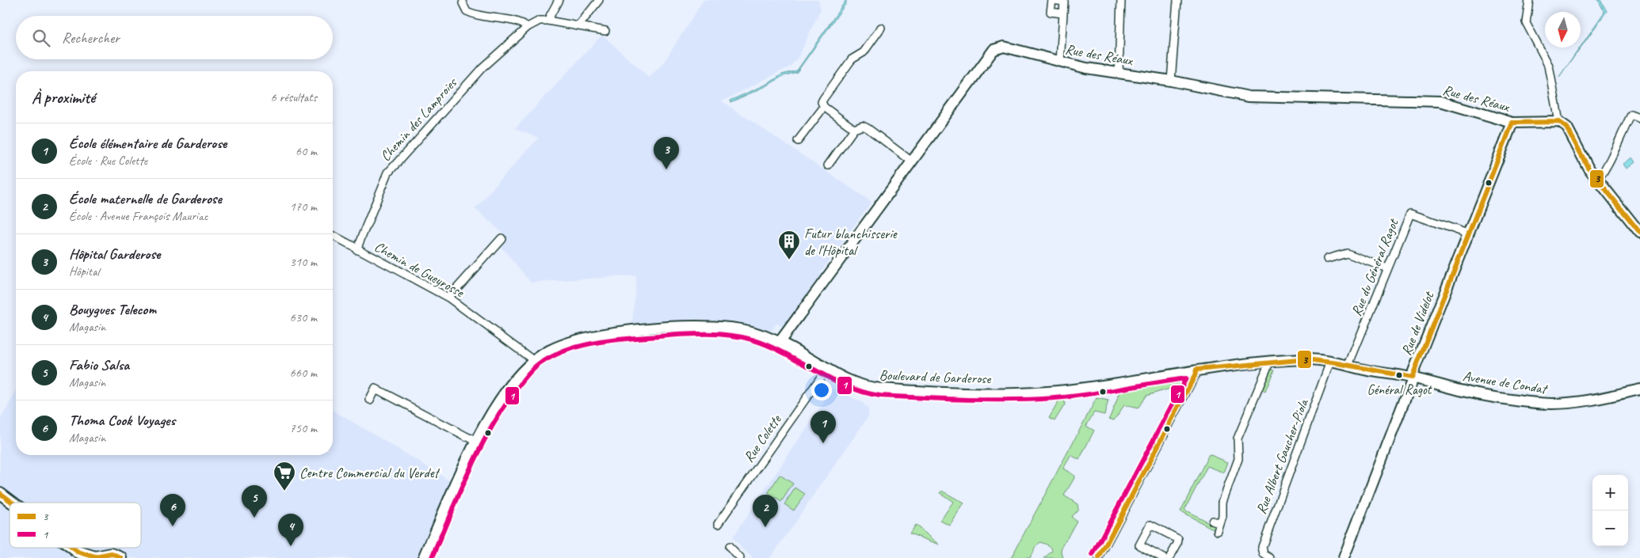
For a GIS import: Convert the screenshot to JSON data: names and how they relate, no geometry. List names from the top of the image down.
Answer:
{
  "streets": {
    "street": [
      "Rue des Réaux",
      "Chemin des Lamproies",
      "Rue du Général Ragot",
      "Chemin de Gueyrosse",
      "Rue de Videlot",
      "Boulevard de Garderose",
      "Avenue de Condat",
      "Rue Colette",
      "Rue Albert Gaucher-Piola"
    ]
  },
  "crossings": [
    ["Rue des Réaux", "Rue de Videlot"],
    ["Rue des Réaux", "Boulevard de Garderose"],
    ["Chemin des Lamproies", "Chemin de Gueyrosse"],
    ["Rue du Général Ragot", "Rue de Videlot"],
    ["Rue du Général Ragot", "Boulevard de Garderose"],
    ["Chemin de Gueyrosse", "Boulevard de Garderose"],
    ["Rue de Videlot", "Boulevard de Garderose"],
    ["Rue de Videlot", "Avenue de Condat"],
    ["Boulevard de Garderose", "Avenue de Condat"],
    ["Boulevard de Garderose", "Rue Colette"],
    ["Boulevard de Garderose", "Rue Albert Gaucher-Piola"]
  ],
  "places": {
    "building": ["Futur blanchisserie de l'Hôpital"],
    "other": ["Général Ragot"],
    "supermarket": ["Centre Commercial du Verdet"]
  },
  "lines": ["transit line 3", "transit line 1"],
  "legend": ["3", "1"],
  "north": "bottom",
  "page": {
    "search": "Rechercher",
    "heading": ["À proximité", "6 résultats"],
    "list": [
      {
        "mark": "1",
        "name": "École élémentaire de Garderose",
        "note": "École · Rue Colette",
        "value": "60 m"
      },
      {
        "mark": "2",
        "name": "École maternelle de Garderose",
        "note": "École · Avenue François Mauriac",
        "value": "170 m"
      },
      {
        "mark": "3",
        "name": "Hôpital Garderose",
        "note": "Hôpital",
        "value": "310 m"
      },
      {
        "mark": "4",
        "name": "Bouygues Telecom",
        "note": "Magasin",
        "value": "630 m"
      },
      {
        "mark": "5",
        "name": "Fabio Salsa",
        "note": "Magasin",
        "value": "660 m"
      },
      {
        "mark": "6",
        "name": "Thoma Cook Voyages",
        "note": "Magasin",
        "value": "750 m"
      }
    ],
    "pins": [
      "3",
      "1",
      "5",
      "6",
      "2",
      "4"
    ],
    "map_buttons": ["+", "−"]
  }
}
